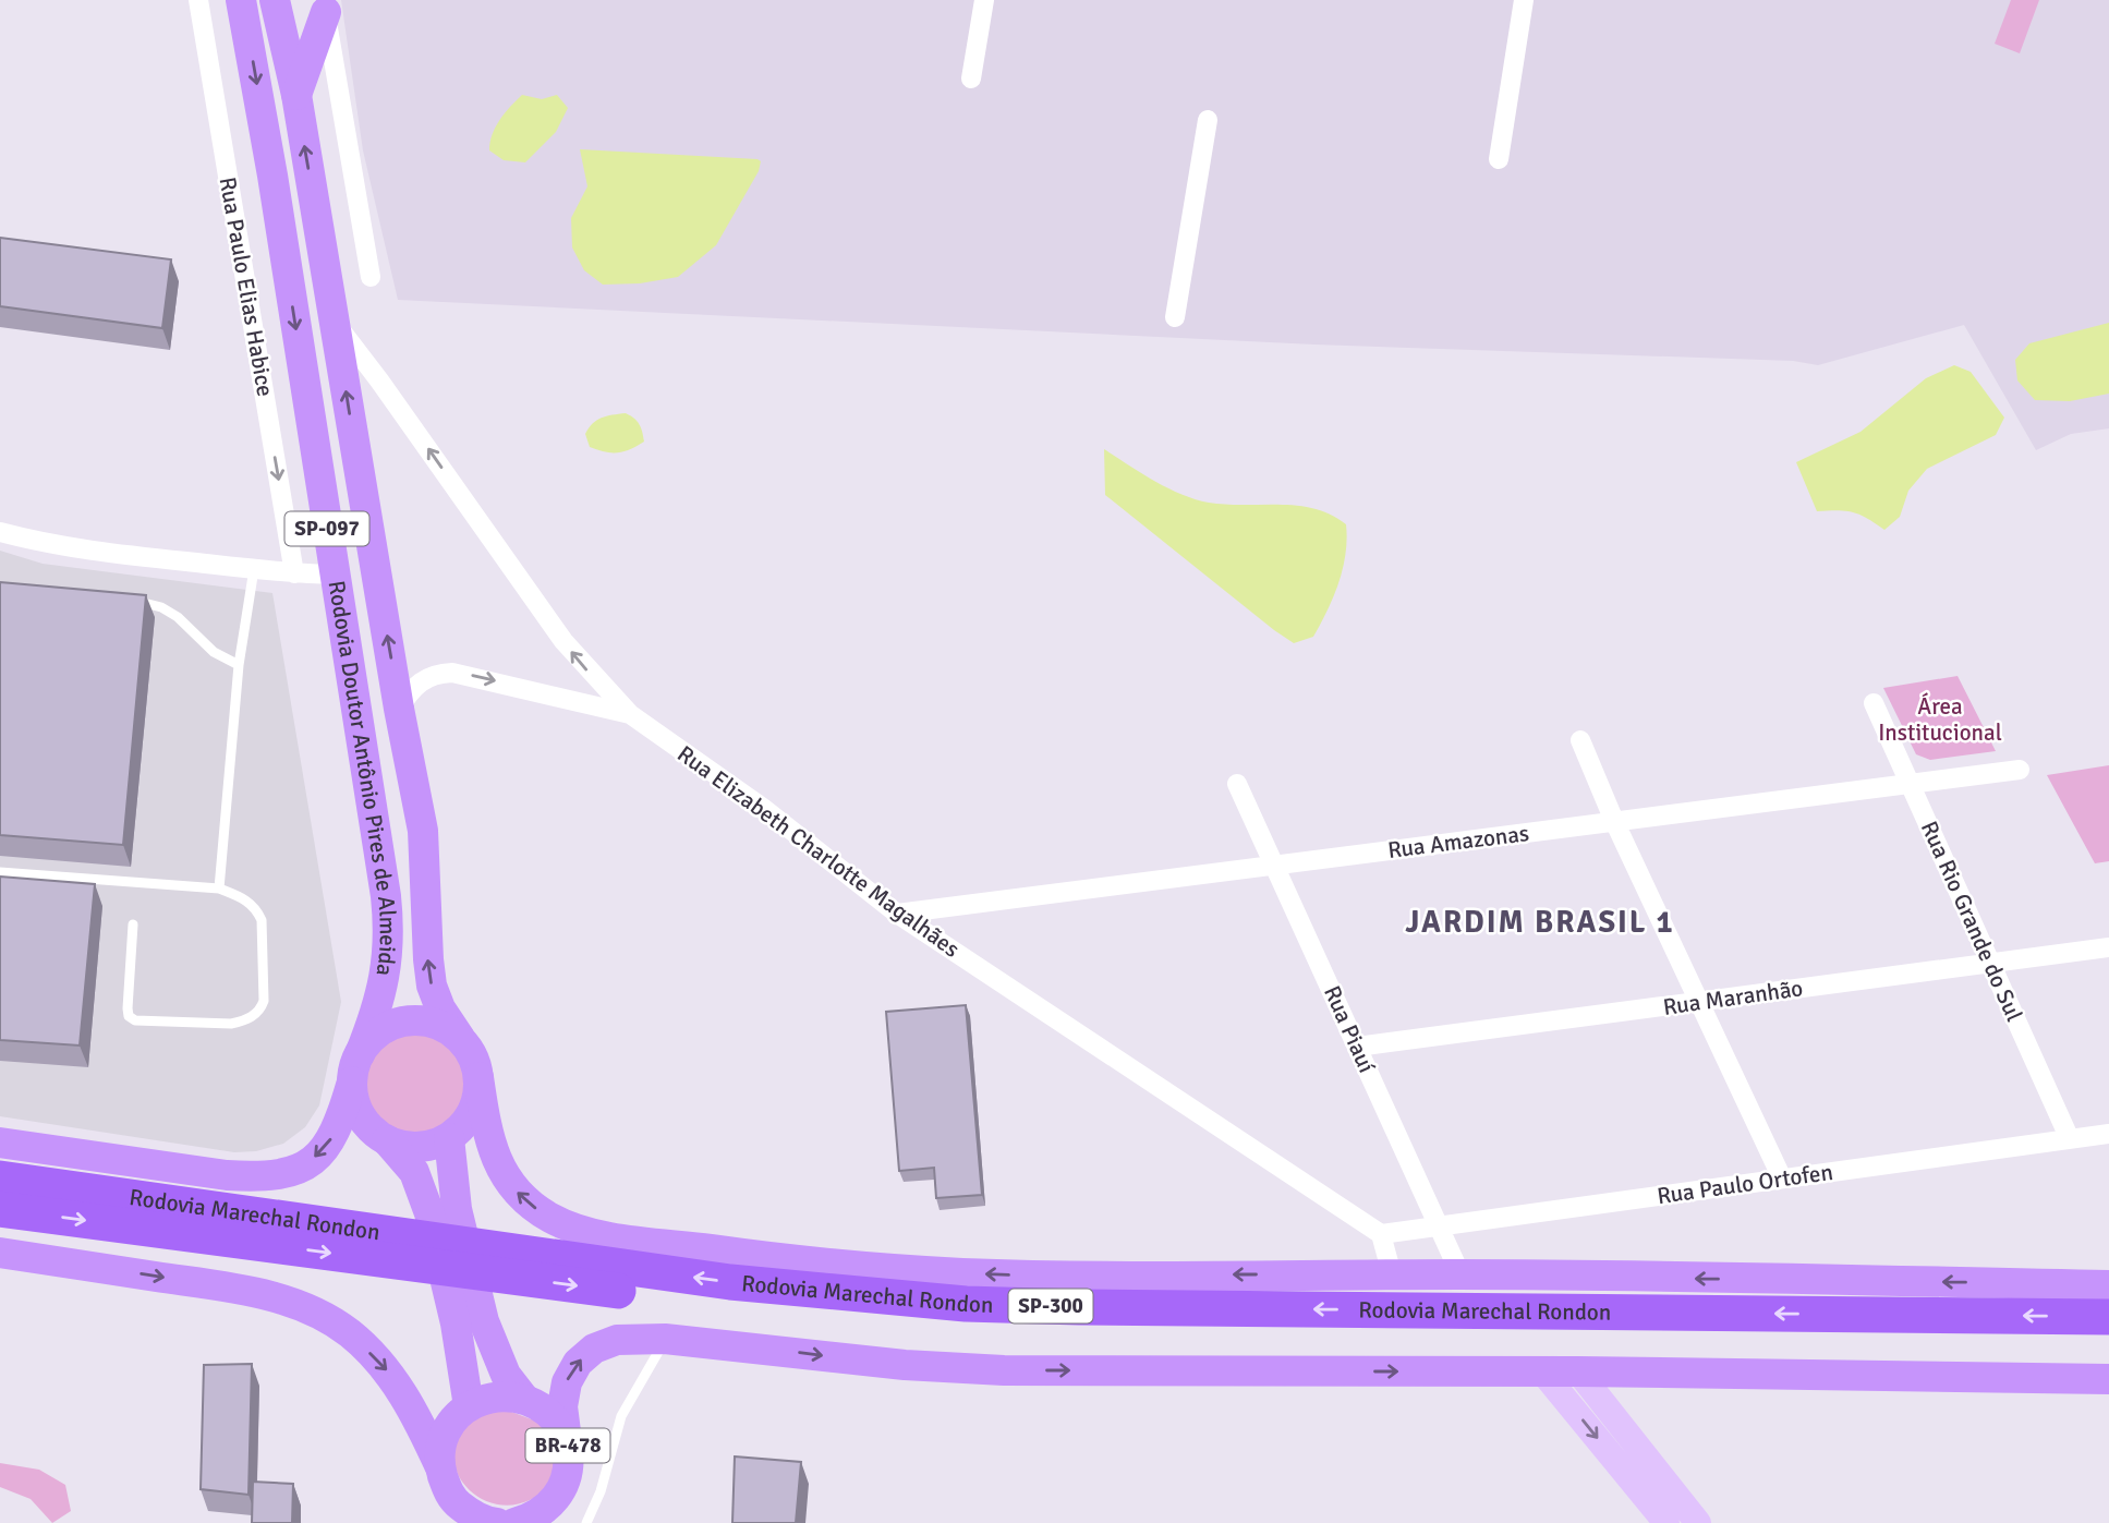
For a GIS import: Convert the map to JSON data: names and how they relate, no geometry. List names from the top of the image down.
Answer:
{
  "streets": {
    "highway": ["Rodovia Marechal Rondon", "SP-300"],
    "main road": ["SP-097", "Rodovia Doutor Antônio Pires de Almeida", "BR-478"],
    "street": [
      "Rua Paulo Elias Habice",
      "Rua Amazonas",
      "Rua Elizabeth Charlotte Magalhães",
      "Rua Rio Grande do Sul",
      "Rua Maranhão",
      "Rua Piauí",
      "Rua Paulo Ortofen"
    ]
  },
  "crossings": [
    ["Rodovia Doutor Antônio Pires de Almeida", "Rua Elizabeth Charlotte Magalhães"],
    ["Rodovia Doutor Antônio Pires de Almeida", "BR-478"],
    ["Rua Amazonas", "Rua Elizabeth Charlotte Magalhães"],
    ["Rua Amazonas", "Rua Rio Grande do Sul"],
    ["Rua Amazonas", "Rua Piauí"],
    ["Rua Elizabeth Charlotte Magalhães", "Rua Paulo Ortofen"],
    ["Rua Rio Grande do Sul", "Rua Maranhão"],
    ["Rua Rio Grande do Sul", "Rua Paulo Ortofen"],
    ["Rua Maranhão", "Rua Piauí"],
    ["Rua Piauí", "Rua Paulo Ortofen"]
  ],
  "districts": ["JARDIM BRASIL 1"],
  "parks": ["Área Institucional"]
}
